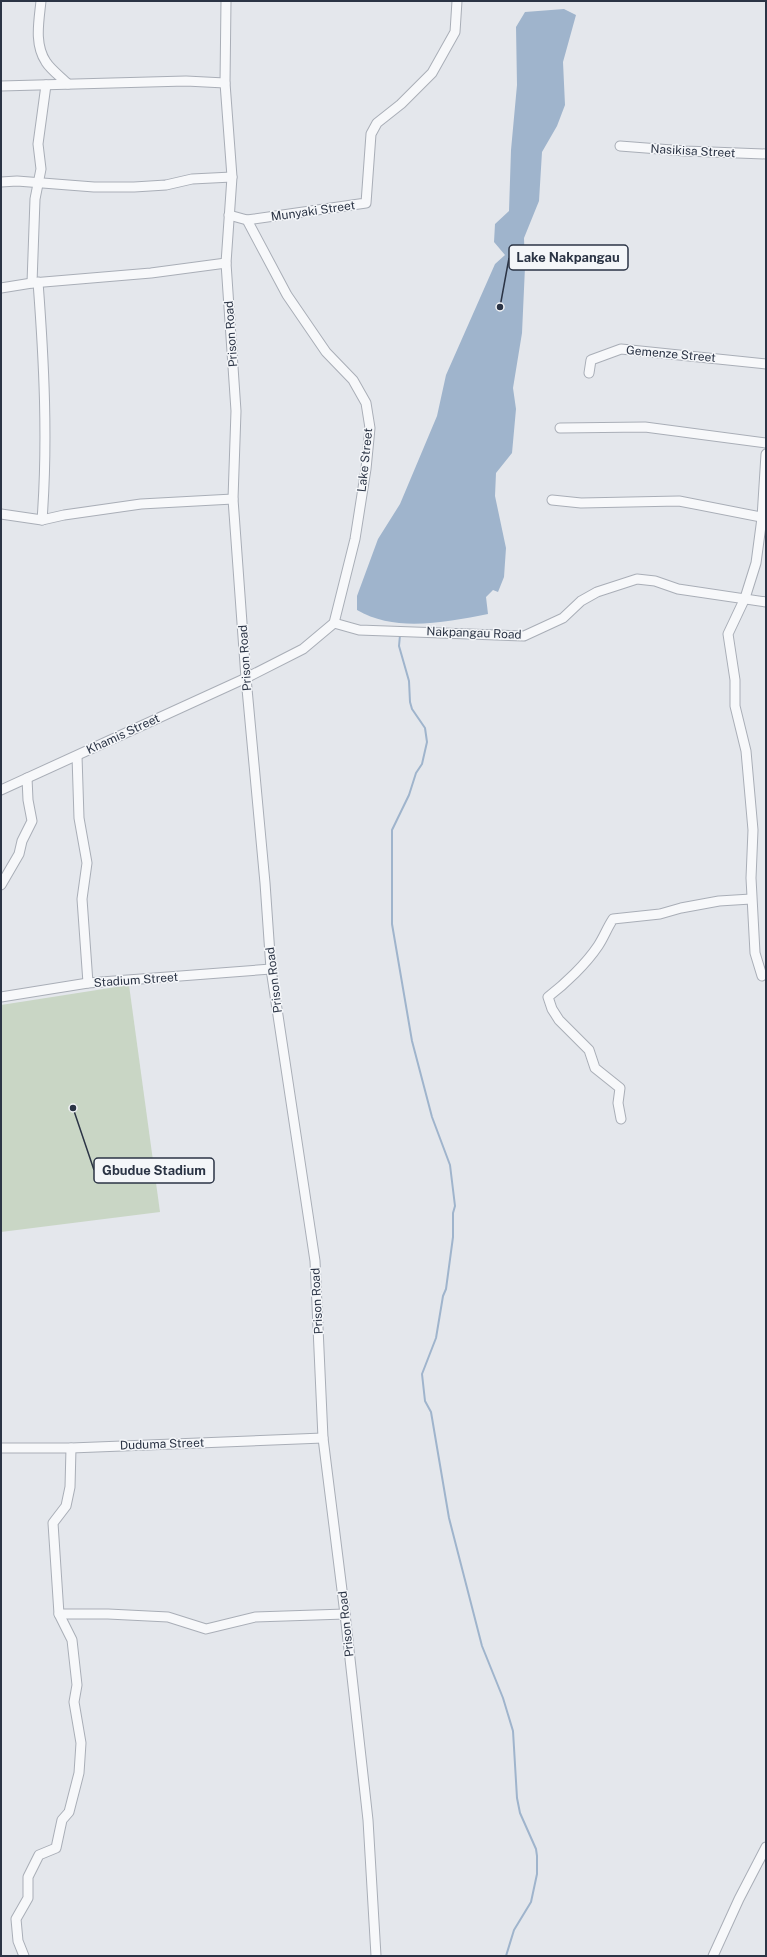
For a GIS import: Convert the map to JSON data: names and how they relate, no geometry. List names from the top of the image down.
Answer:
{
  "streets": {
    "street": [
      "Nasikisa Street",
      "Munyaki Street",
      "Prison Road",
      "Gemenze Street",
      "Lake Street",
      "Nakpangau Road",
      "Khamis Street",
      "Stadium Street",
      "Duduma Street"
    ]
  },
  "crossings": [
    ["Munyaki Street", "Lake Street"],
    ["Prison Road", "Khamis Street"],
    ["Prison Road", "Stadium Street"],
    ["Prison Road", "Duduma Street"],
    ["Lake Street", "Nakpangau Road"]
  ],
  "places": ["Lake Nakpangau", "Gbudue Stadium"]
}
